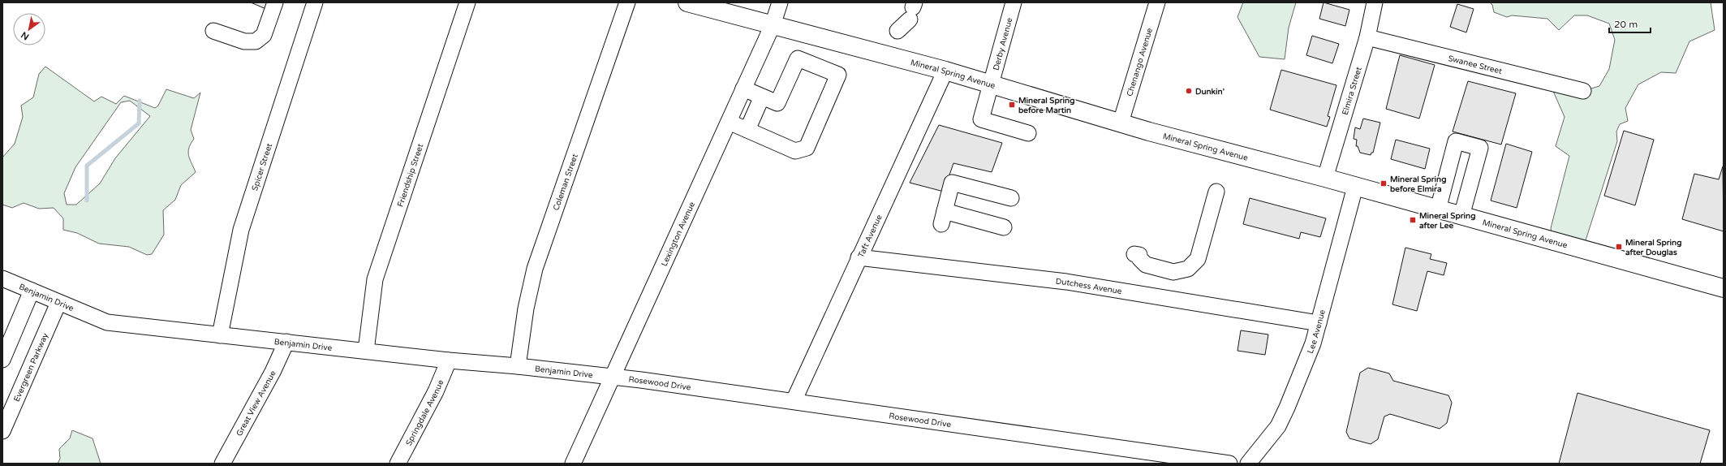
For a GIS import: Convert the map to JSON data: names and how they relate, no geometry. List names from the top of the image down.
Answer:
{
  "streets": {
    "main road": ["Mineral Spring Avenue"],
    "street": [
      "Derby Avenue",
      "Chenango Avenue",
      "Swanee Street",
      "Elmira Street",
      "Spicer Street",
      "Friendship Street",
      "Coleman Street",
      "Lexington Avenue",
      "Taft Avenue",
      "Dutchess Avenue",
      "Benjamin Drive",
      "Lee Avenue",
      "Evergreen Parkway",
      "Rosewood Drive",
      "Great View Avenue",
      "Springdale Avenue"
    ]
  },
  "crossings": [
    ["Derby Avenue", "Mineral Spring Avenue"],
    ["Chenango Avenue", "Mineral Spring Avenue"],
    ["Swanee Street", "Elmira Street"],
    ["Mineral Spring Avenue", "Elmira Street"],
    ["Mineral Spring Avenue", "Lexington Avenue"],
    ["Mineral Spring Avenue", "Taft Avenue"],
    ["Mineral Spring Avenue", "Lee Avenue"],
    ["Spicer Street", "Benjamin Drive"],
    ["Friendship Street", "Benjamin Drive"],
    ["Coleman Street", "Benjamin Drive"],
    ["Lexington Avenue", "Benjamin Drive"],
    ["Lexington Avenue", "Rosewood Drive"],
    ["Taft Avenue", "Dutchess Avenue"],
    ["Taft Avenue", "Rosewood Drive"],
    ["Dutchess Avenue", "Lee Avenue"],
    ["Benjamin Drive", "Evergreen Parkway"],
    ["Benjamin Drive", "Rosewood Drive"],
    ["Benjamin Drive", "Great View Avenue"],
    ["Benjamin Drive", "Springdale Avenue"]
  ],
  "places": {
    "other": ["Dunkin'"],
    "transit": [
      "Mineral Spring before Martin",
      "Mineral Spring before Elmira",
      "Mineral Spring after Lee",
      "Mineral Spring after Douglas"
    ]
  },
  "scale_bar": "20 m",
  "north": "bottom left"
}
